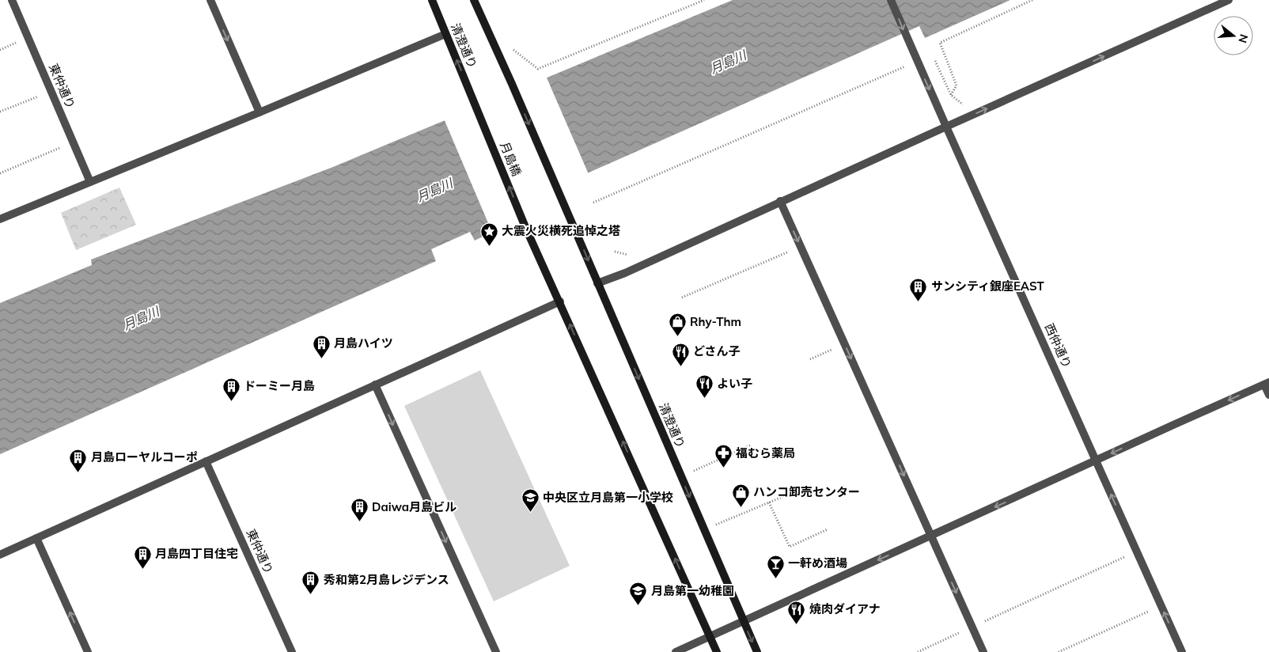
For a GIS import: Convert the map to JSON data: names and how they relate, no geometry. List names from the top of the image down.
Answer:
{
  "streets": {
    "main road": ["清澄通り", "月島橋"],
    "street": ["東仲通り", "西仲通り"]
  },
  "crossings": [
    ["清澄通り", "月島橋"]
  ],
  "one_way": ["月島橋"],
  "water": ["月島川"],
  "places": {
    "place": ["大震火災横死追悼之塔"],
    "building": [
      "サンシティ銀座EAST",
      "月島ハイツ",
      "ドーミー月島",
      "月島ローヤルコーポ",
      "Daiwa月島ビル",
      "月島四丁目住宅",
      "秀和第2月島レジデンス"
    ],
    "shop": ["Rhy-Thm", "ハンコ卸売センター"],
    "restaurant": ["どさん子", "よい子", "焼肉ダイアナ"],
    "pharmacy": ["福むら薬局"],
    "school or university": ["中央区立月島第一小学校", "月島第一幼稚園"],
    "bar": ["一軒め酒場"]
  },
  "north": "right"
}
